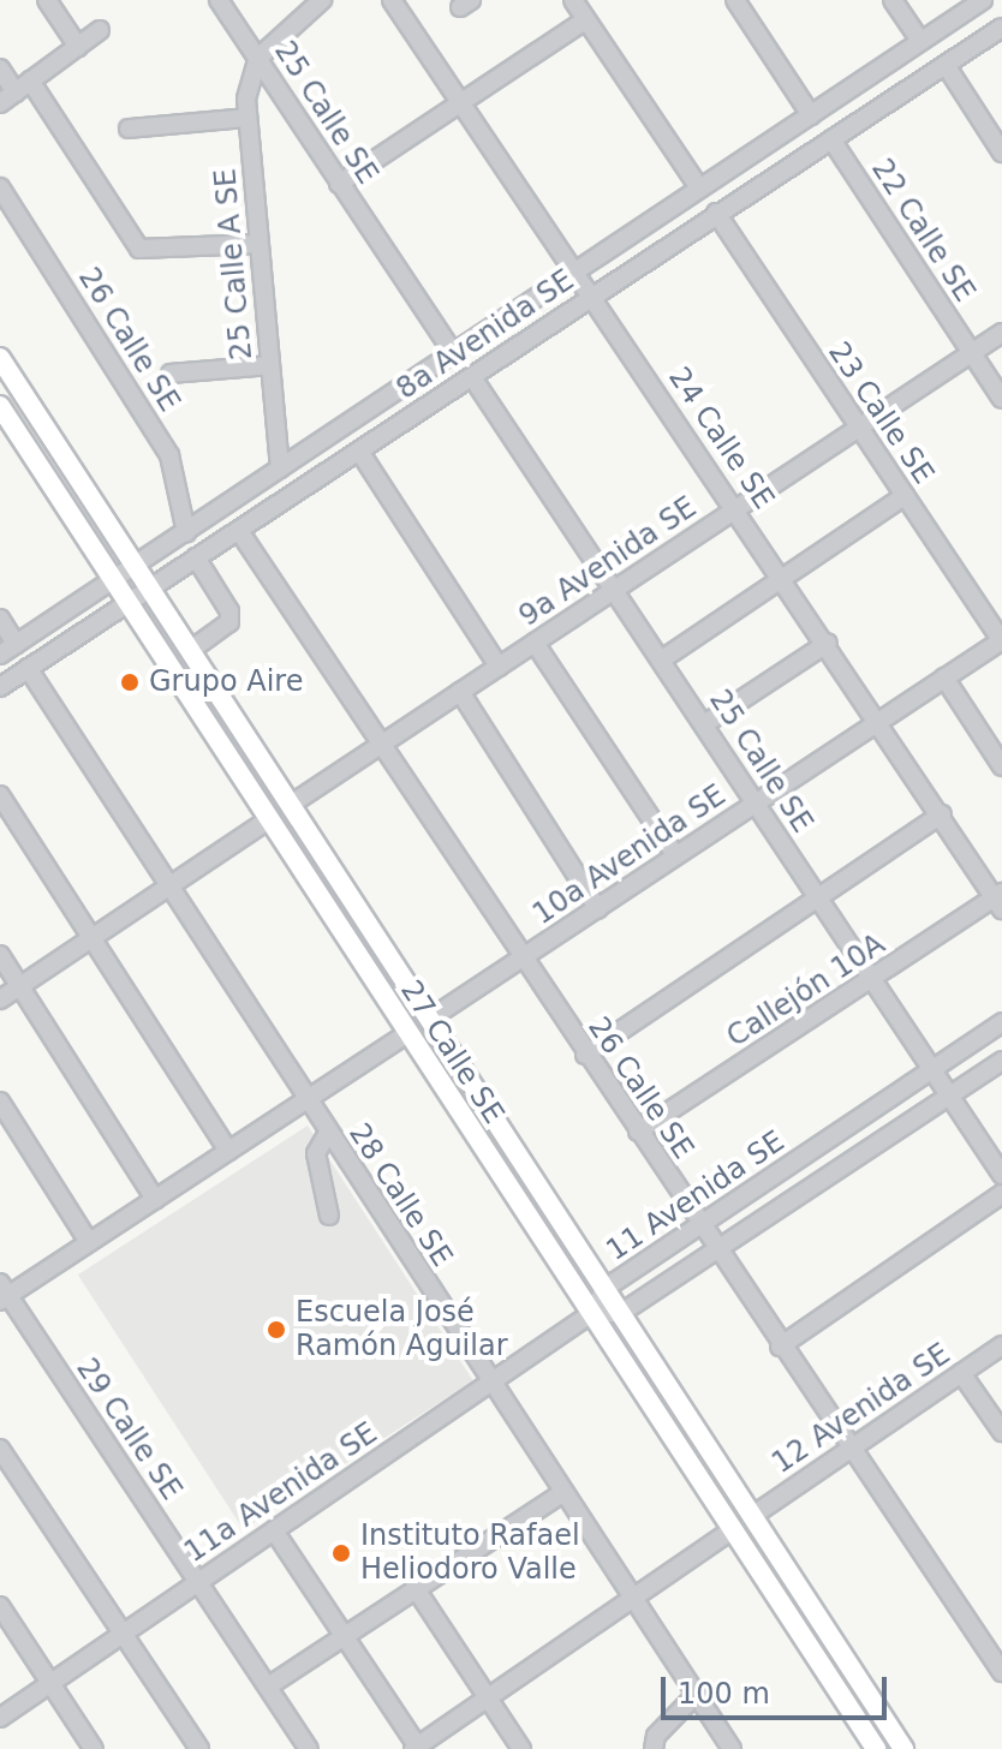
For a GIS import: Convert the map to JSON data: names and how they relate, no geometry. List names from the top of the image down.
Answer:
{
  "streets": {
    "main road": ["27 Calle SE"],
    "street": [
      "25 Calle SE",
      "22 Calle SE",
      "25 Calle A SE",
      "8a Avenida SE",
      "26 Calle SE",
      "23 Calle SE",
      "24 Calle SE",
      "9a Avenida SE",
      "10a Avenida SE",
      "Callejón 10A",
      "28 Calle SE",
      "11 Avenida SE",
      "12 Avenida SE",
      "29 Calle SE",
      "11a Avenida SE"
    ]
  },
  "crossings": [
    ["25 Calle SE", "25 Calle A SE"],
    ["25 Calle SE", "8a Avenida SE"],
    ["25 Calle SE", "9a Avenida SE"],
    ["25 Calle SE", "10a Avenida SE"],
    ["25 Calle SE", "Callejón 10A"],
    ["25 Calle SE", "11 Avenida SE"],
    ["22 Calle SE", "8a Avenida SE"],
    ["22 Calle SE", "9a Avenida SE"],
    ["25 Calle A SE", "8a Avenida SE"],
    ["8a Avenida SE", "26 Calle SE"],
    ["8a Avenida SE", "23 Calle SE"],
    ["8a Avenida SE", "24 Calle SE"],
    ["8a Avenida SE", "27 Calle SE"],
    ["8a Avenida SE", "28 Calle SE"],
    ["26 Calle SE", "9a Avenida SE"],
    ["26 Calle SE", "10a Avenida SE"],
    ["26 Calle SE", "Callejón 10A"],
    ["26 Calle SE", "11 Avenida SE"],
    ["26 Calle SE", "12 Avenida SE"],
    ["23 Calle SE", "9a Avenida SE"],
    ["23 Calle SE", "10a Avenida SE"],
    ["24 Calle SE", "9a Avenida SE"],
    ["24 Calle SE", "10a Avenida SE"],
    ["24 Calle SE", "Callejón 10A"],
    ["9a Avenida SE", "27 Calle SE"],
    ["10a Avenida SE", "27 Calle SE"],
    ["27 Calle SE", "11 Avenida SE"],
    ["27 Calle SE", "12 Avenida SE"],
    ["27 Calle SE", "11a Avenida SE"],
    ["28 Calle SE", "11a Avenida SE"],
    ["11 Avenida SE", "11a Avenida SE"],
    ["29 Calle SE", "11a Avenida SE"]
  ],
  "places": ["Grupo Aire", "Escuela José Ramón Aguilar", "Instituto Rafael Heliodoro Valle"],
  "scale_bar": "100 m"
}
